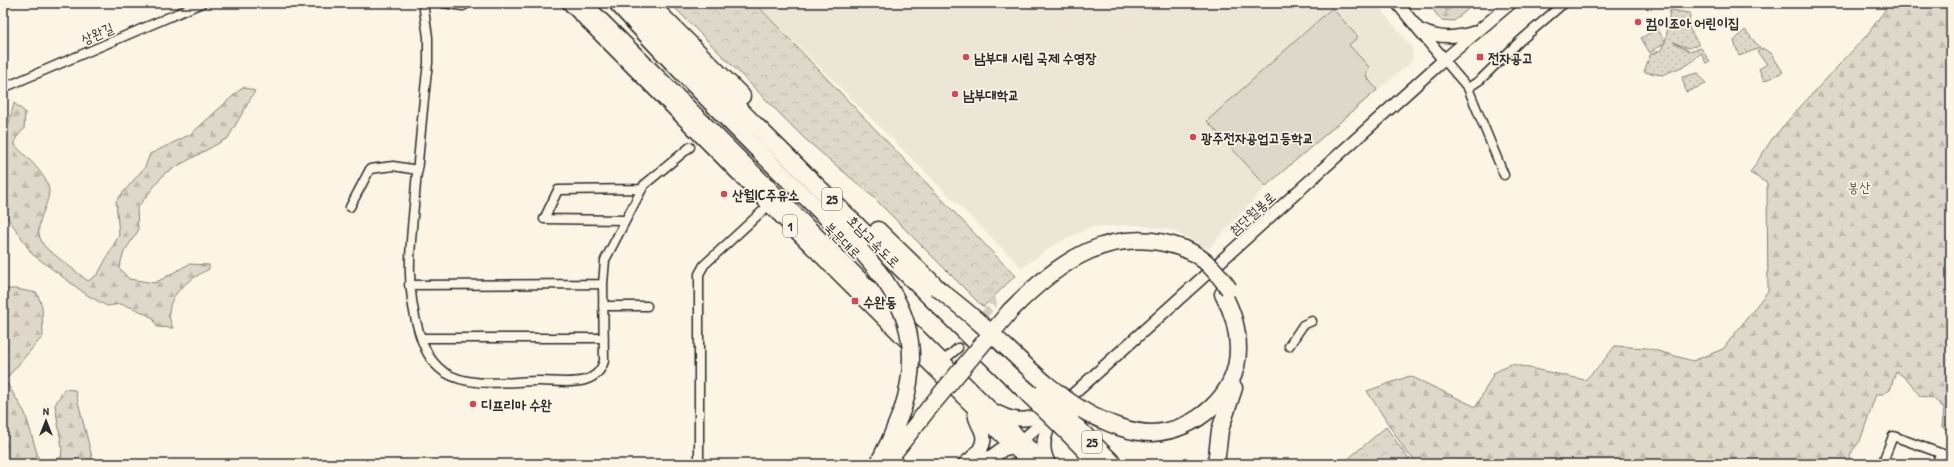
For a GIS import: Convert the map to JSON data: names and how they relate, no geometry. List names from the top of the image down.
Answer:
{
  "streets": {
    "highway": ["25", "호남고속도로"],
    "main road": ["1", "북문대로"],
    "street": ["상완길", "첨단월봉로"]
  },
  "crossings": [
    ["첨단월봉로", "북문대로"]
  ],
  "parks": ["봉산"],
  "places": {
    "other": [
      "컴이조아 어린이집",
      "남부대 시립 국제 수영장",
      "남부대학교",
      "광주전자공업고등학교",
      "산월IC주유소",
      "디프리마 수완"
    ],
    "transit": ["전자공고", "수완동"]
  },
  "north": "top"
}
